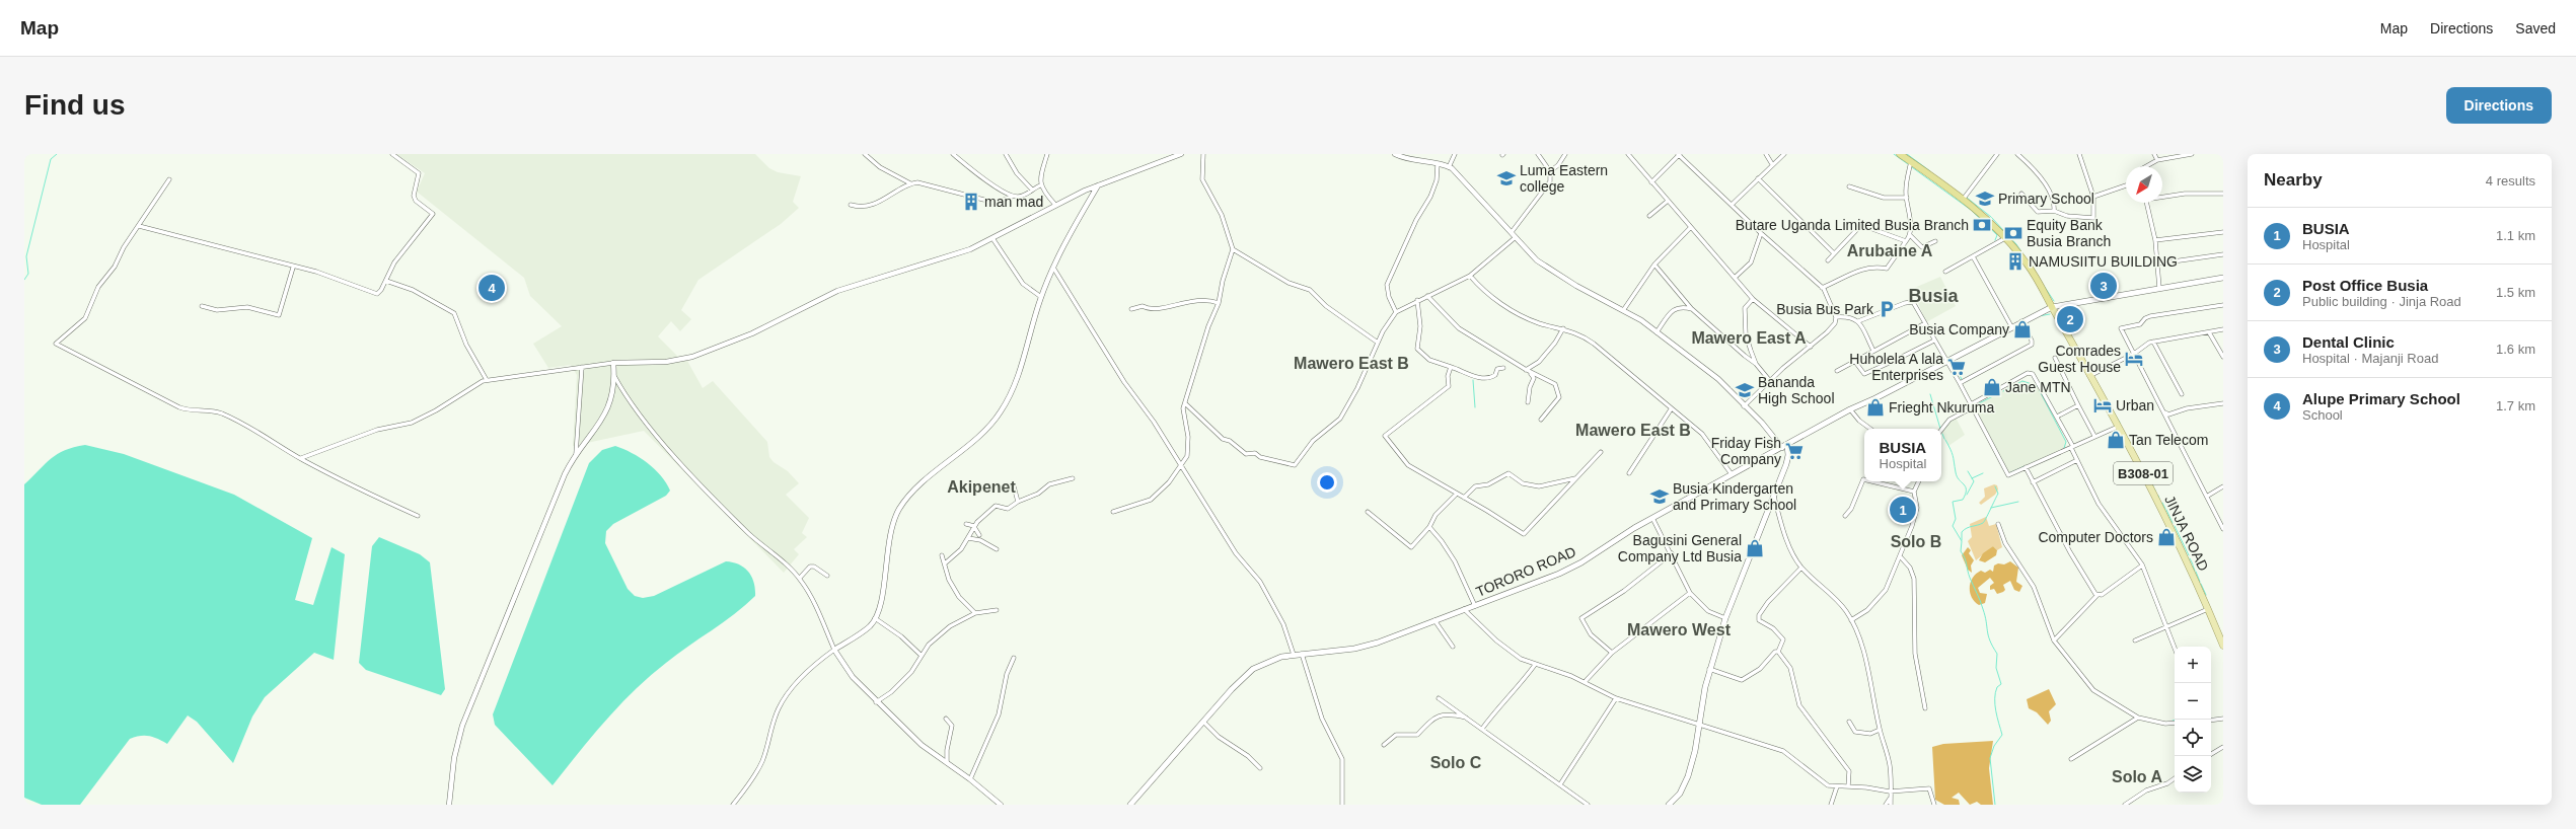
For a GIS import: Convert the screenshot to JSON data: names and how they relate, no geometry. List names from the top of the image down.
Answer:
{
  "streets": {
    "highway": ["B308-01"],
    "main road": ["JINJA ROAD", "TORORO ROAD"]
  },
  "crossings": [
    ["B308-01", "JINJA ROAD"],
    ["B308-01", "TORORO ROAD"],
    ["JINJA ROAD", "TORORO ROAD"]
  ],
  "districts": [
    "Arubaine A",
    "Busia",
    "Mawero East A",
    "Mawero East B",
    "Mawero East B",
    "Akipenet",
    "Solo B",
    "Mawero West",
    "Solo C",
    "Solo A"
  ],
  "places": {
    "school or university": [
      "Luma Eastern college",
      "Primary School",
      "Bananda High School",
      "Busia Kindergarten and Primary School"
    ],
    "building": ["man mad", "NAMUSIITU BUILDING"],
    "bank": ["Butare Uganda Limited Busia Branch", "Equity Bank Busia Branch"],
    "parking": ["Busia Bus Park"],
    "shop": [
      "Busia Company",
      "Jane MTN",
      "Frieght Nkuruma",
      "Tan Telecom",
      "Computer Doctors",
      "Bagusini General Company Ltd Busia"
    ],
    "hotel": ["Comrades Guest House", "Urban"],
    "supermarket": ["Huholela A lala Enterprises", "Friday Fish Company"]
  },
  "north": "bottom left",
  "page": {
    "header": "Map",
    "nav": ["Map", "Directions", "Saved"],
    "buttons": "Directions",
    "title": "Find us",
    "heading": ["Nearby", "4 results"],
    "list": [
      {
        "mark": "1",
        "name": "BUSIA",
        "note": "Hospital",
        "value": "1.1 km"
      },
      {
        "mark": "2",
        "name": "Post Office Busia",
        "note": "Public building · Jinja Road",
        "value": "1.5 km"
      },
      {
        "mark": "3",
        "name": "Dental Clinic",
        "note": "Hospital · Majanji Road",
        "value": "1.6 km"
      },
      {
        "mark": "4",
        "name": "Alupe Primary School",
        "note": "School",
        "value": "1.7 km"
      }
    ],
    "pins": [
      "3",
      "4",
      "2",
      "1"
    ],
    "popup": ["BUSIA", "Hospital"],
    "map_buttons": ["+", "−"]
  }
}
